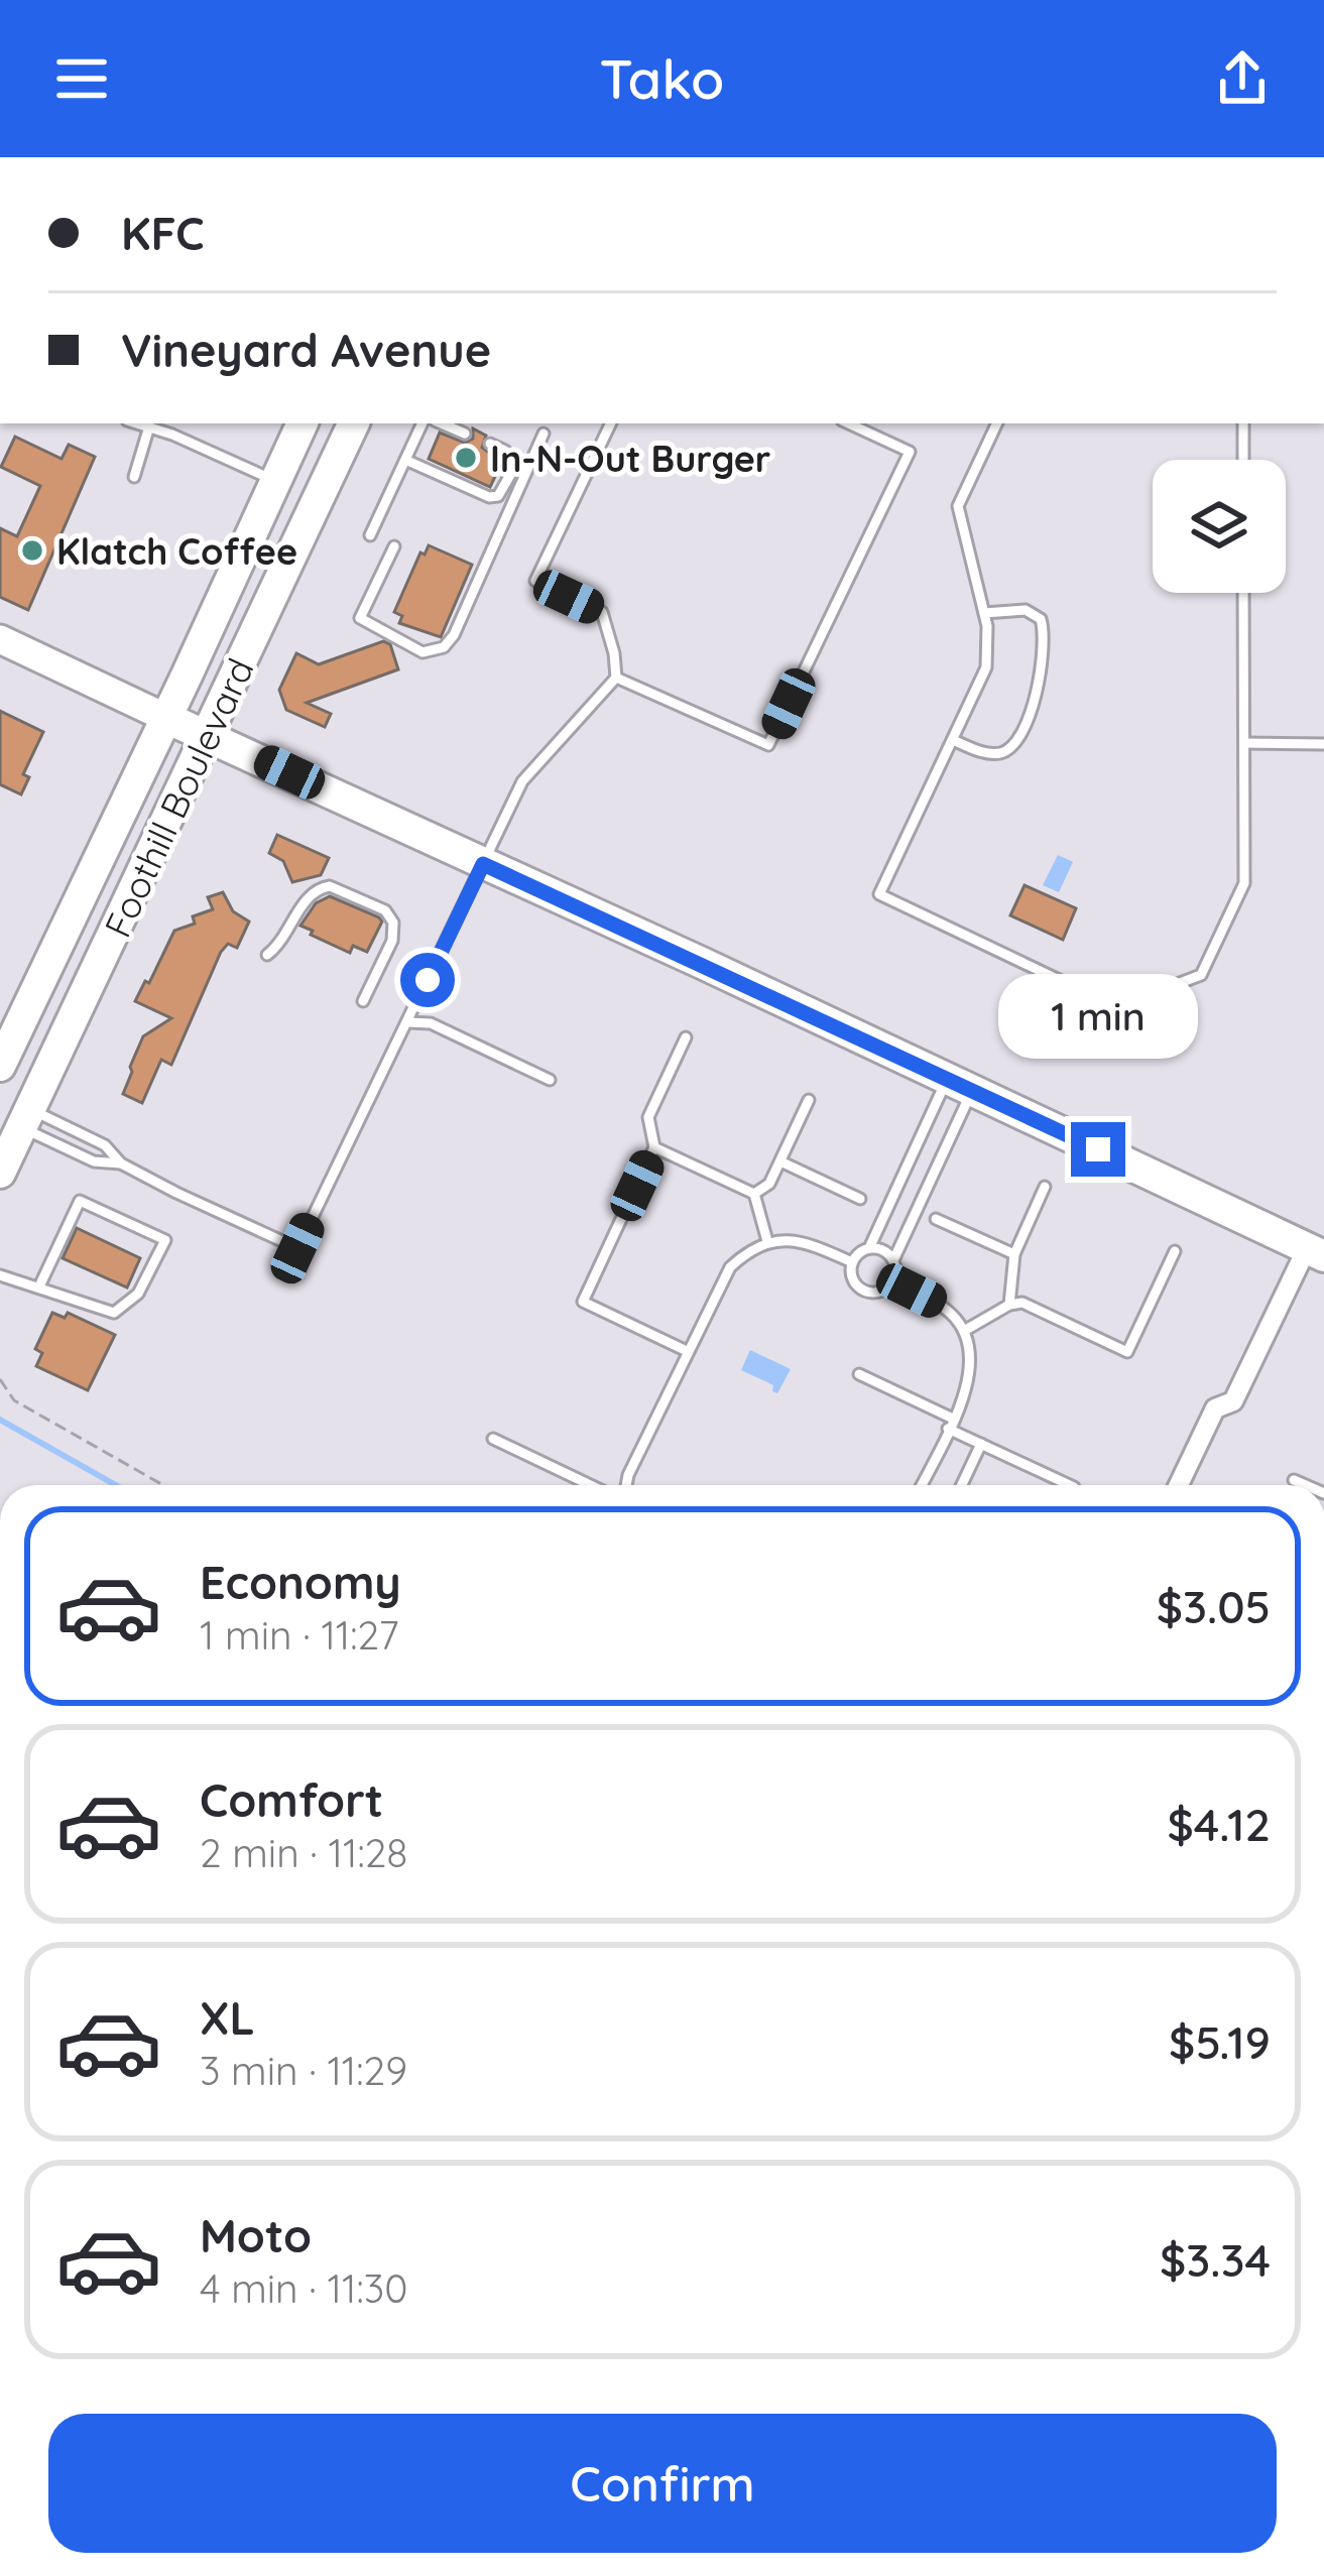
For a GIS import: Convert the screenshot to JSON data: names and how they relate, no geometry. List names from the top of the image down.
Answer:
{
  "streets": {
    "main road": ["Foothill Boulevard"]
  },
  "places": ["In-N-Out Burger", "Klatch Coffee"],
  "page": {
    "header": "Tako",
    "banner": ["KFC", "Vineyard Avenue"],
    "bubble": "1 min",
    "list": [
      {
        "name": "Economy",
        "note": "1 min · 11:27",
        "value": "$3.05"
      },
      {
        "name": "Comfort",
        "note": "2 min · 11:28",
        "value": "$4.12"
      },
      {
        "name": "XL",
        "note": "3 min · 11:29",
        "value": "$5.19"
      },
      {
        "name": "Moto",
        "note": "4 min · 11:30",
        "value": "$3.34"
      }
    ],
    "buttons": "Confirm"
  }
}
